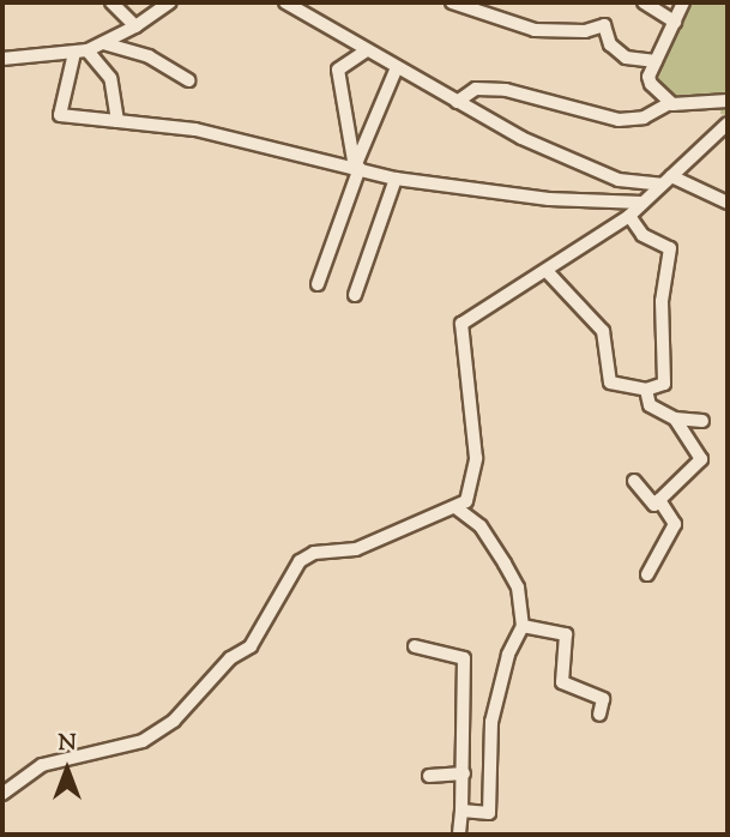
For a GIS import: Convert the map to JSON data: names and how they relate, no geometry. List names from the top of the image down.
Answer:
{
  "north": "top"
}
